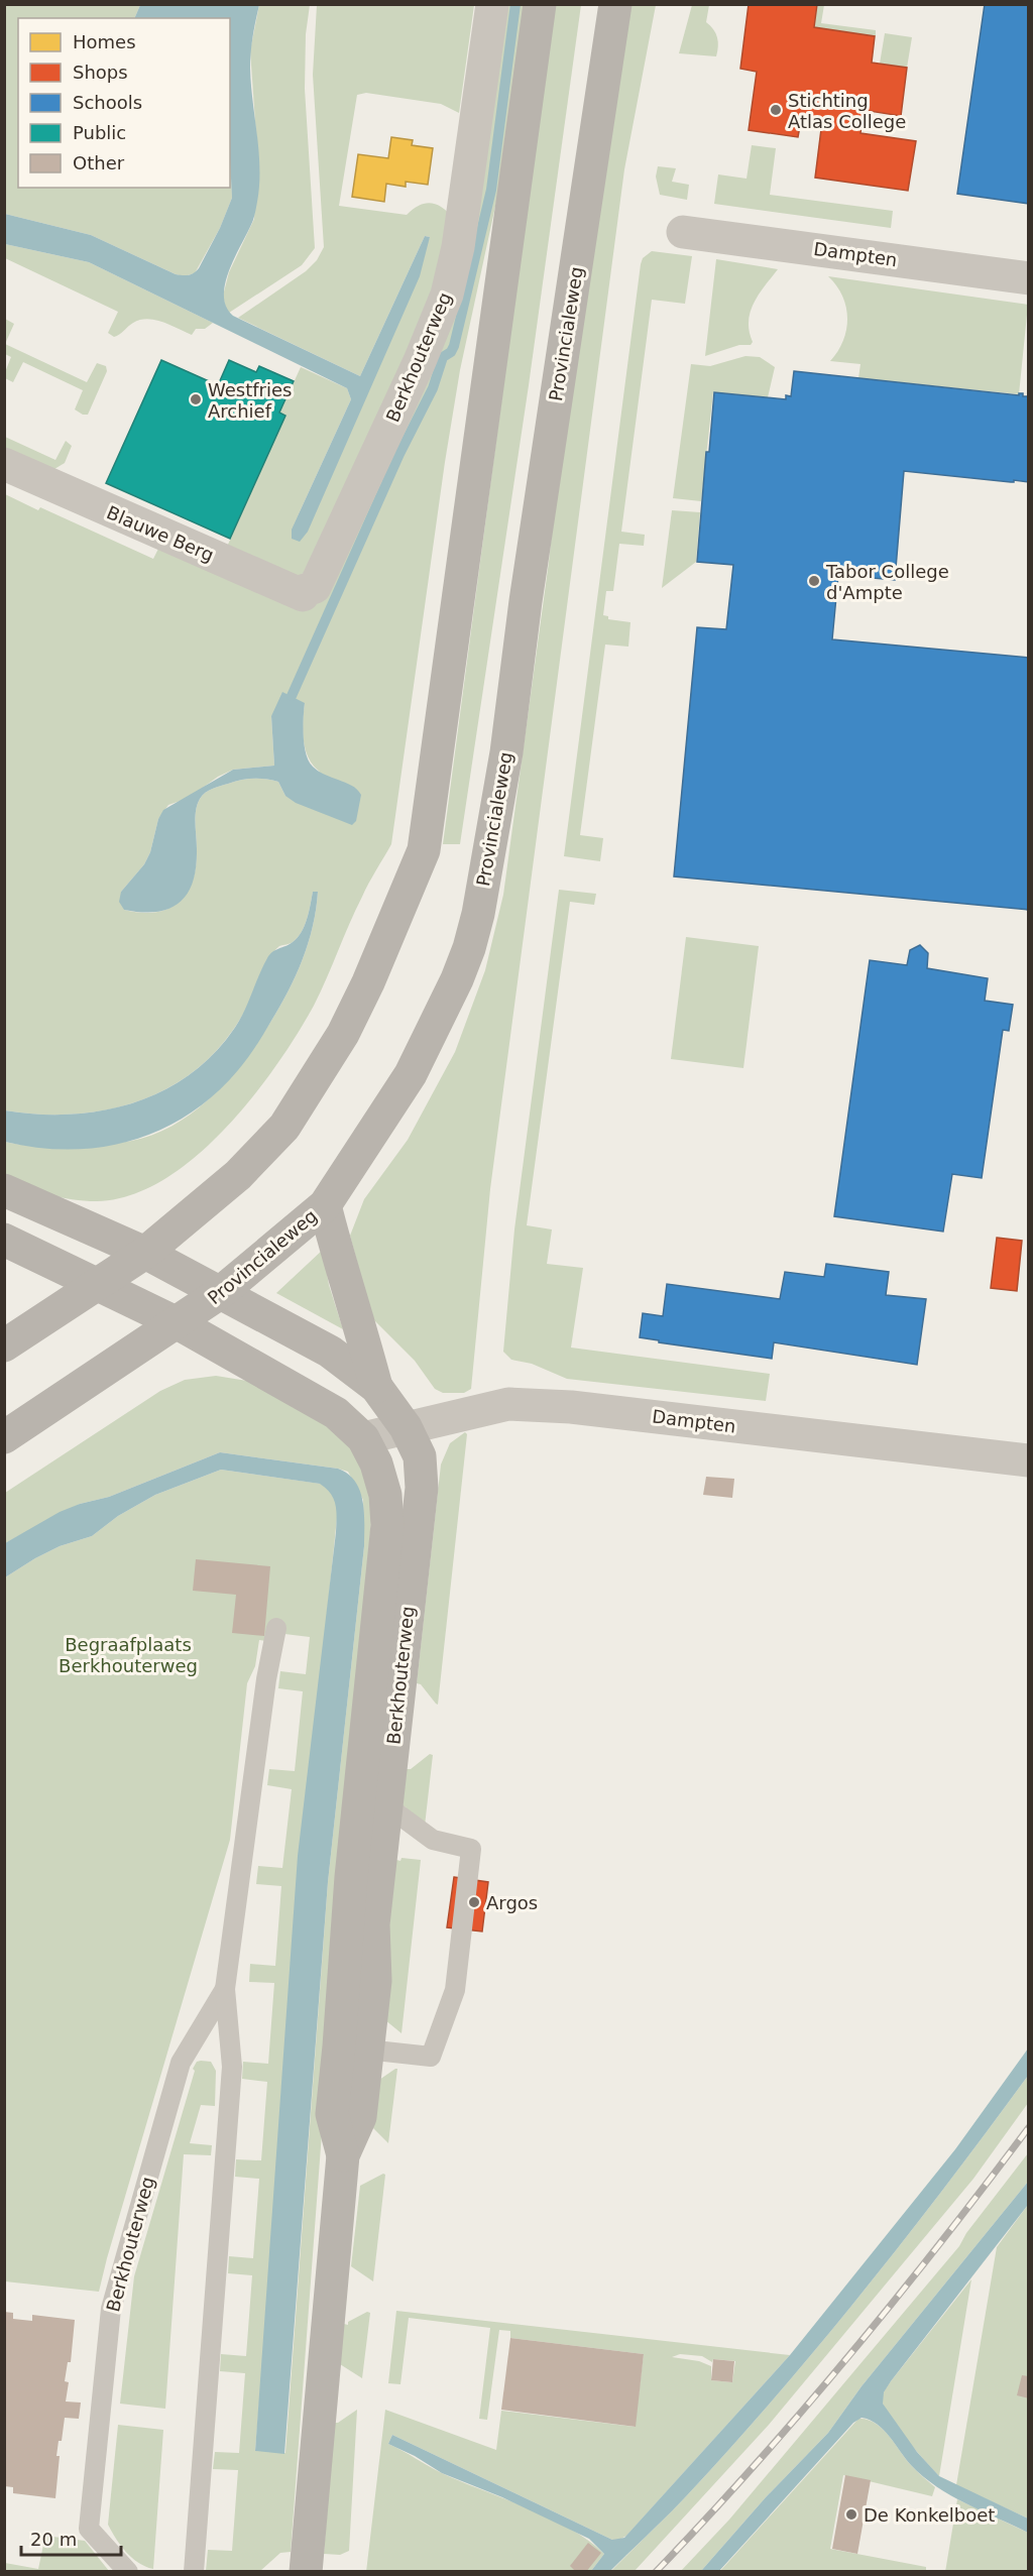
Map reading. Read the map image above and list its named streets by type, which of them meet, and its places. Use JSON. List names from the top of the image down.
{
  "streets": {
    "main road": ["Provincialeweg", "Berkhouterweg"],
    "street": ["Dampten", "Blauwe Berg"]
  },
  "crossings": [
    ["Dampten", "Berkhouterweg"],
    ["Provincialeweg", "Berkhouterweg"],
    ["Berkhouterweg", "Blauwe Berg"]
  ],
  "parks": ["Begraafplaats Berkhouterweg"],
  "places": [
    "Stichting Atlas College",
    "Westfries Archief",
    "Tabor College d'Ampte",
    "Argos",
    "De Konkelboet"
  ],
  "legend": [
    "Homes",
    "Shops",
    "Schools",
    "Public",
    "Other"
  ],
  "scale_bar": "20 m"
}
